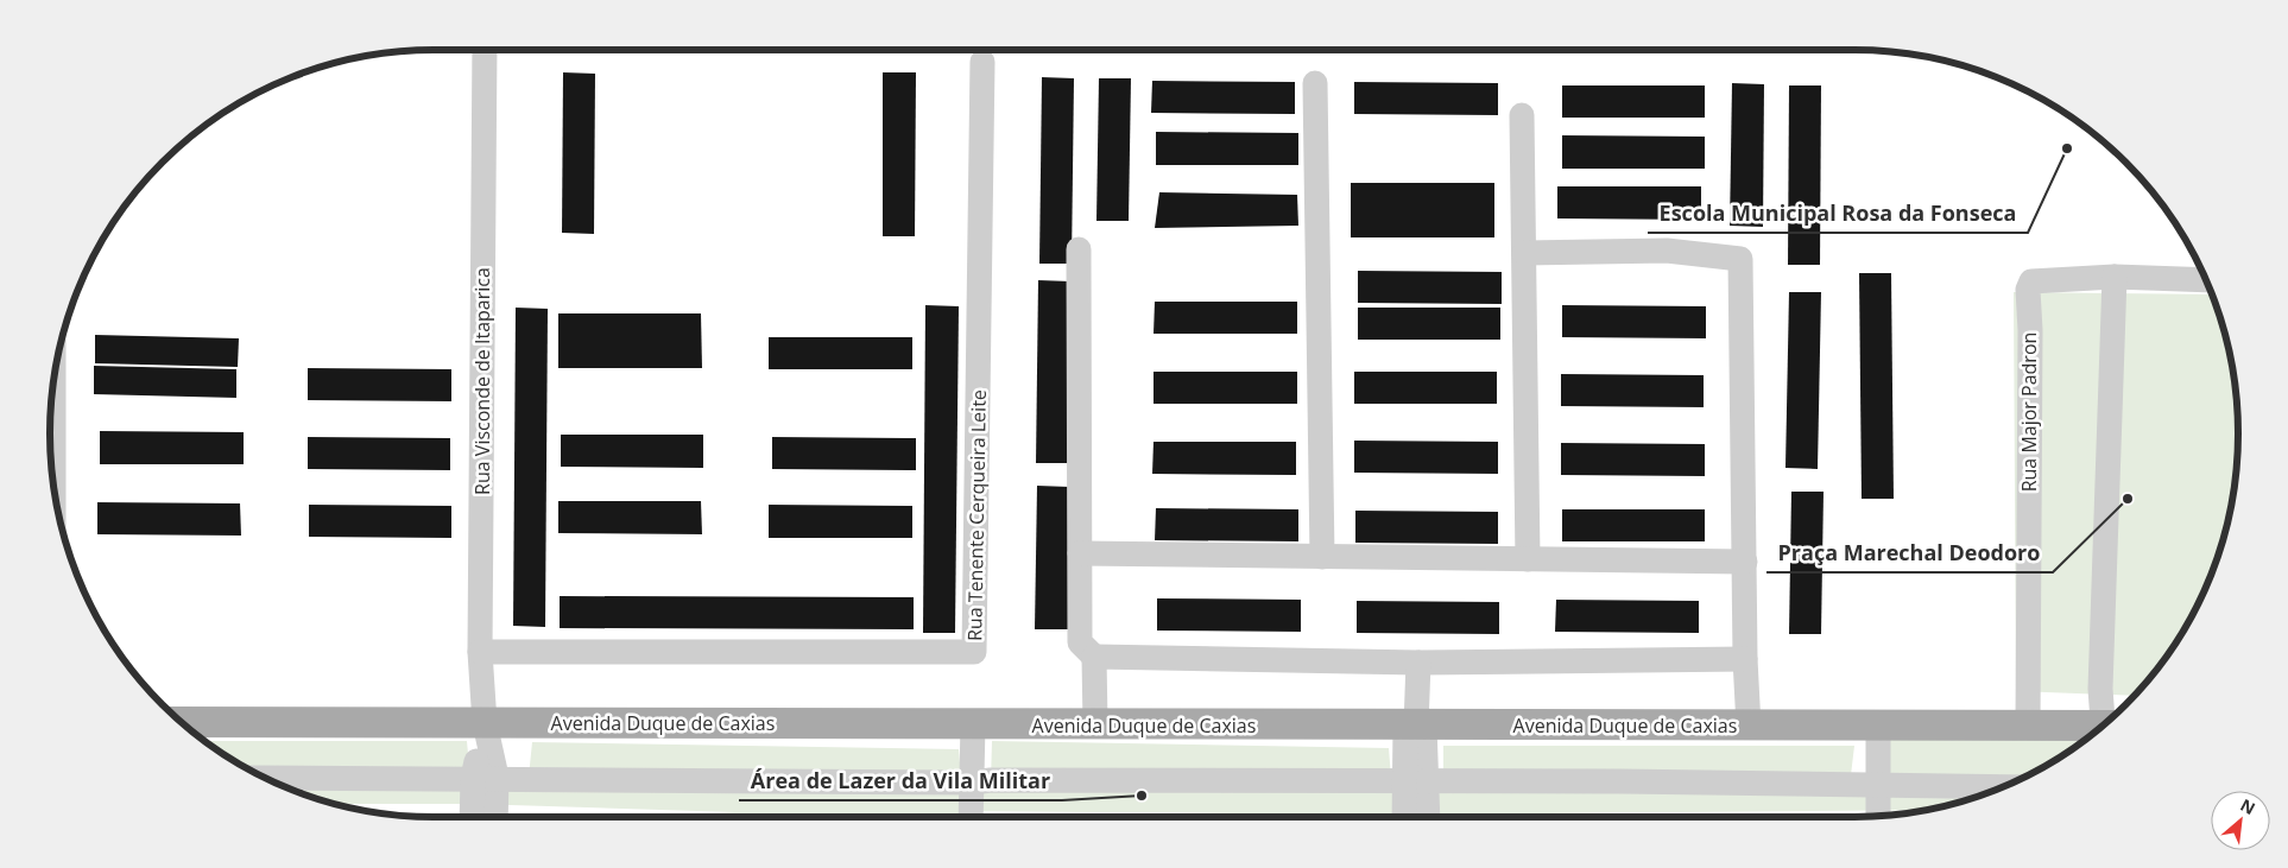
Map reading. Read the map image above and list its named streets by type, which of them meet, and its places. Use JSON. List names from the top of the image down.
{
  "streets": {
    "main road": ["Avenida Duque de Caxias"],
    "street": ["Rua Visconde de Itaparica", "Rua Major Padron", "Rua Tenente Cerqueira Leite"]
  },
  "crossings": [
    ["Rua Visconde de Itaparica", "Rua Tenente Cerqueira Leite"],
    ["Rua Visconde de Itaparica", "Avenida Duque de Caxias"],
    ["Rua Major Padron", "Avenida Duque de Caxias"]
  ],
  "places": ["Escola Municipal Rosa da Fonseca", "Praça Marechal Deodoro", "Área de Lazer da Vila Militar"],
  "north": "top right"
}
